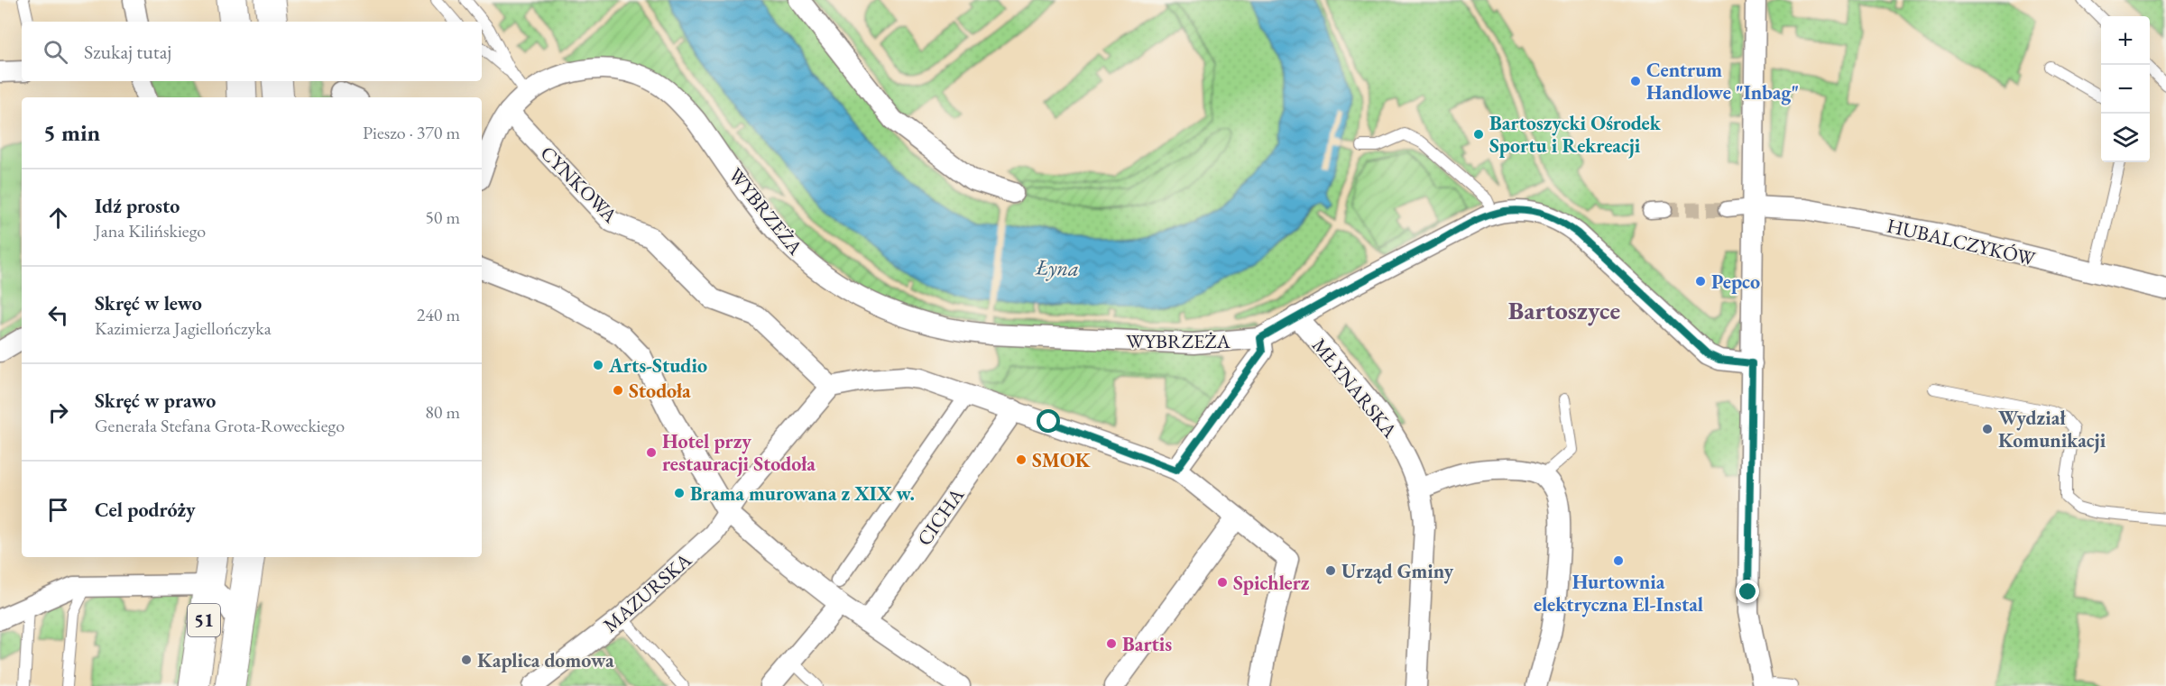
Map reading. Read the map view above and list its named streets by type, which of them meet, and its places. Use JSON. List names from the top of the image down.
{
  "streets": {
    "main road": ["51"],
    "street": [
      "CYNKOWA",
      "WYBRZEŻA",
      "HUBALCZYKÓW",
      "MŁYNARSKA",
      "CICHA",
      "MAZURSKA"
    ]
  },
  "crossings": [
    ["CYNKOWA", "WYBRZEŻA"],
    ["CYNKOWA", "MAZURSKA"]
  ],
  "districts": ["Bartoszyce"],
  "water": ["Łyna"],
  "places": [
    "Centrum Handlowe \"Inbag\"",
    "Bartoszycki Ośrodek Sportu i Rekreacji",
    "Pepco",
    "Arts-Studio",
    "Stodoła",
    "Wydział Komunikacji",
    "Hotel przy restauracji Stodoła",
    "SMOK",
    "Brama murowana z XIX w.",
    "Hurtownia elektryczna El-Instal",
    "Urząd Gminy",
    "Spichlerz",
    "Bartis",
    "Kaplica domowa"
  ],
  "page": {
    "map_buttons": ["+", "−"],
    "search": "Szukaj tutaj",
    "heading": ["5 min", "Pieszo · 370 m"],
    "list": [
      ["Idź prosto", "Jana Kilińskiego", "50 m"],
      ["Skręć w lewo", "Kazimierza Jagiellończyka", "240 m"],
      ["Skręć w prawo", "Generała Stefana Grota-Roweckiego", "80 m"],
      "Cel podróży"
    ]
  }
}
